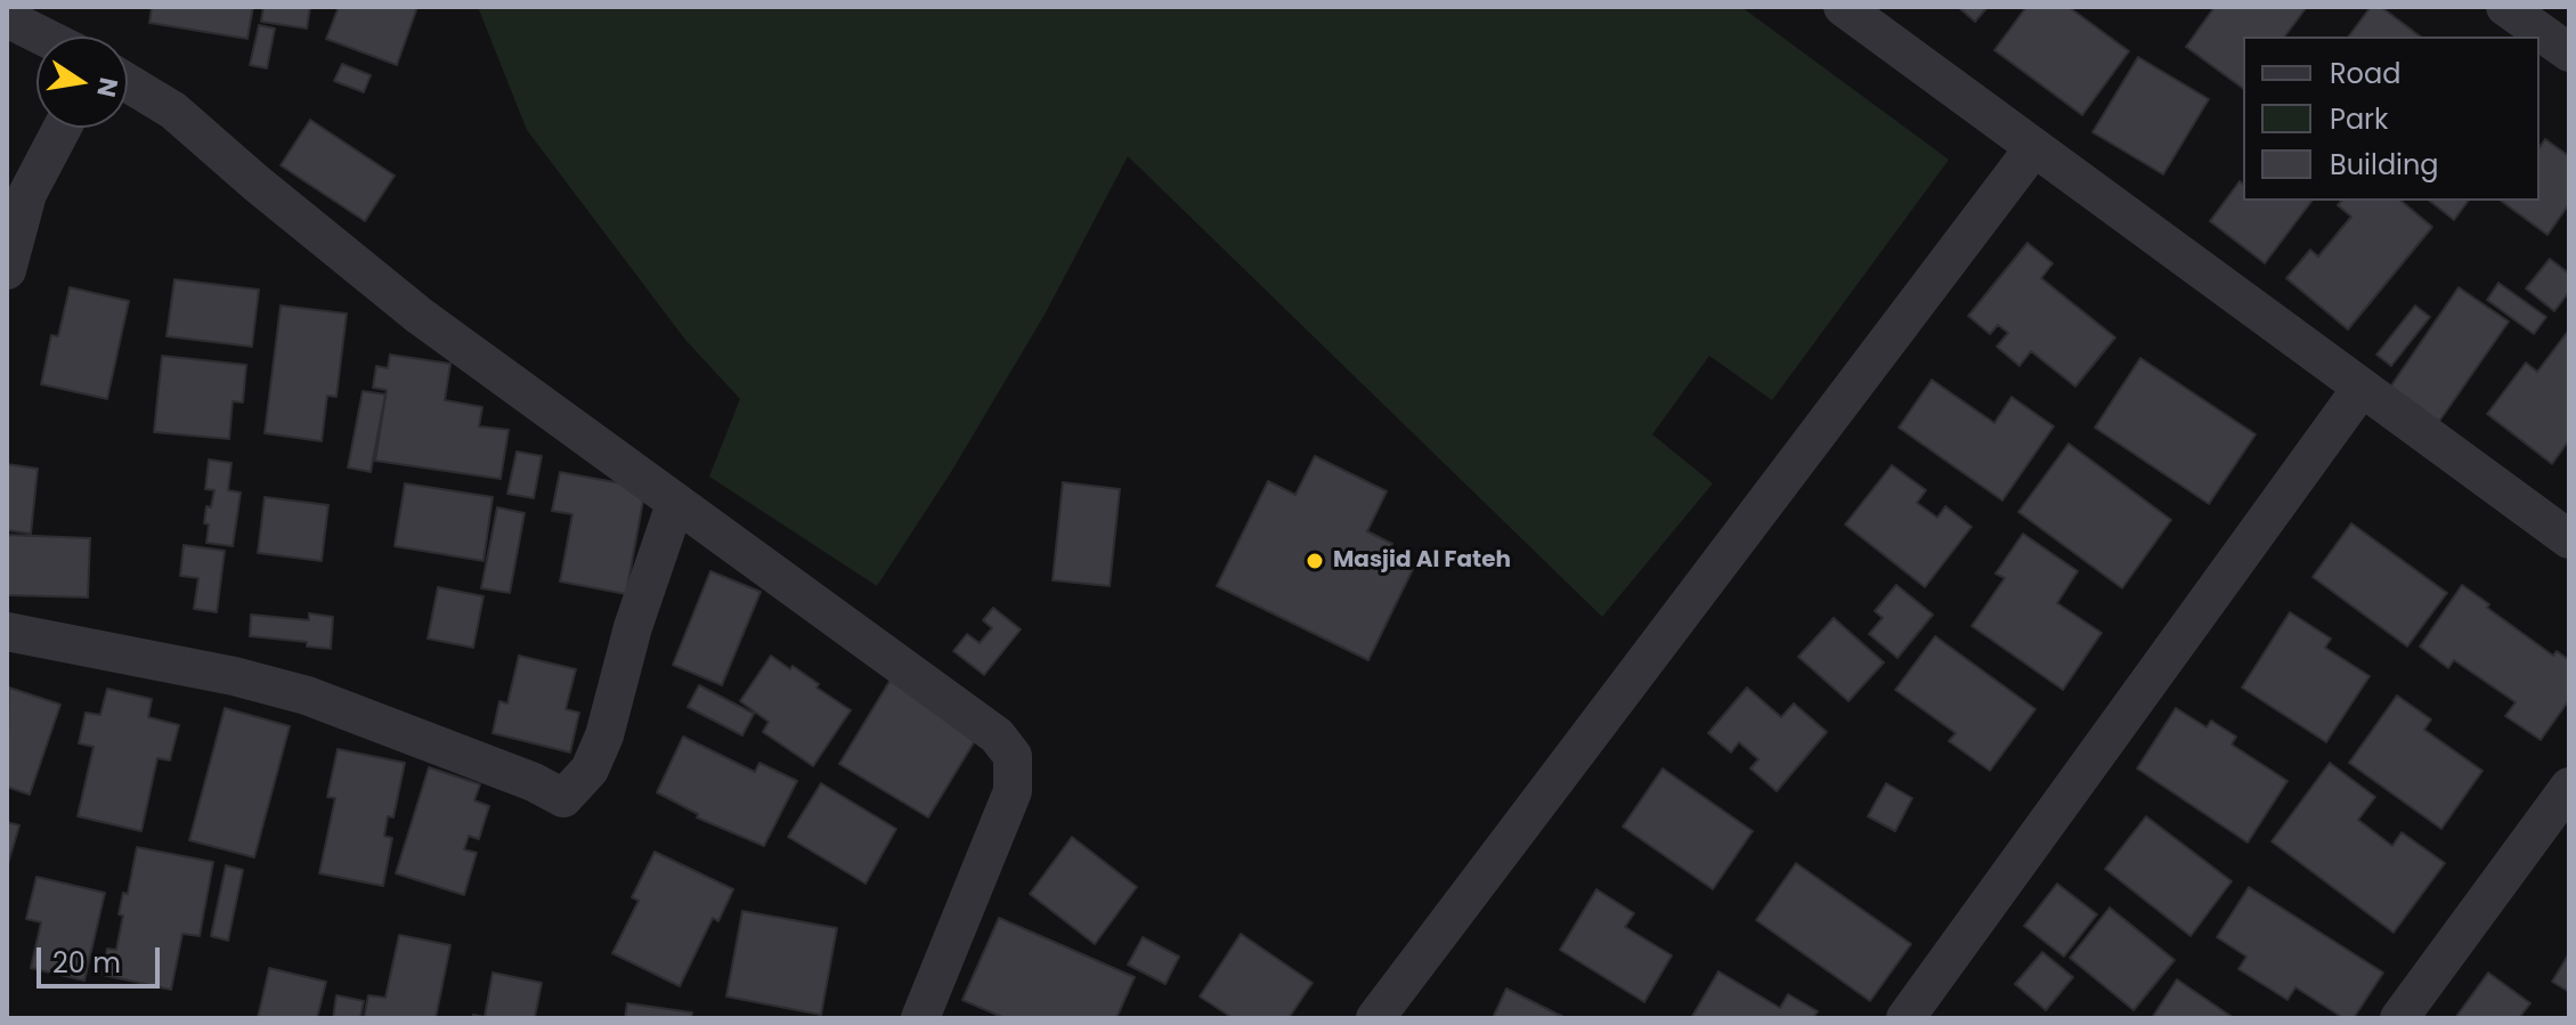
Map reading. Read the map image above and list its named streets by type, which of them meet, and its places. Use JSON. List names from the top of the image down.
{
  "places": ["Masjid Al Fateh"],
  "legend": ["Road", "Park", "Building"],
  "scale_bar": "20 m",
  "north": "right"
}
